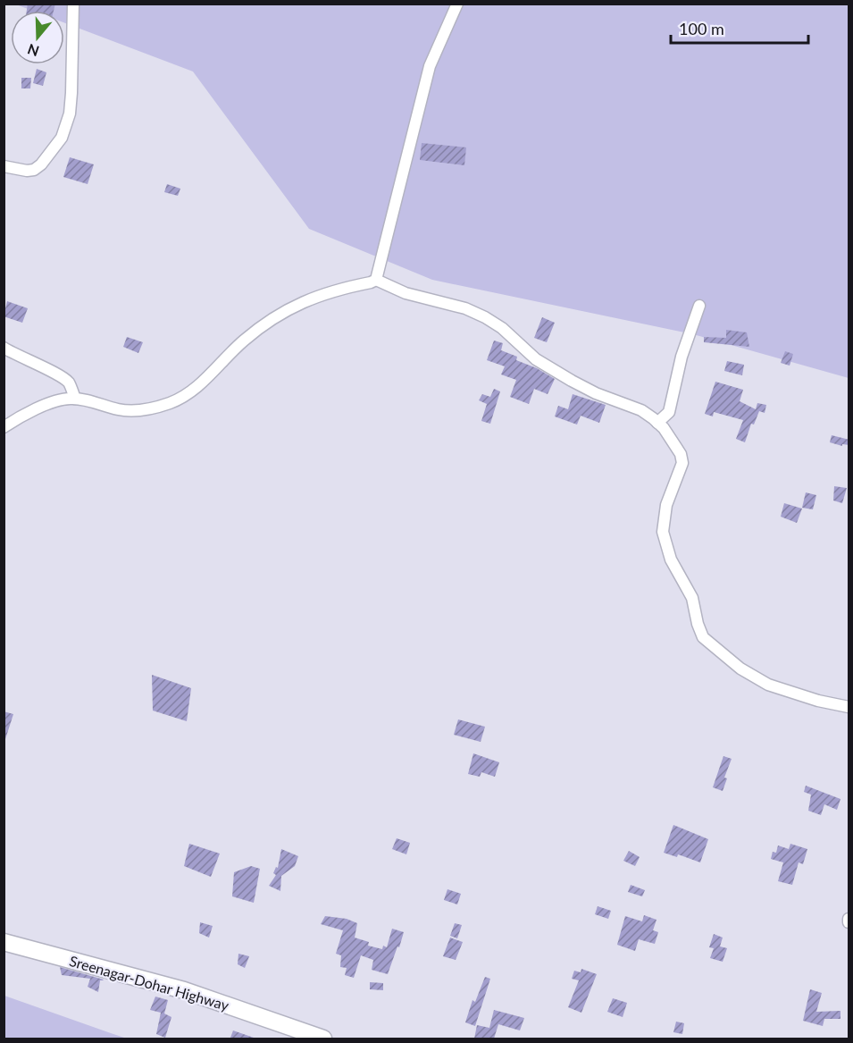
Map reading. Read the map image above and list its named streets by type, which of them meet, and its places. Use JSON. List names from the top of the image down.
{
  "streets": {
    "main road": ["Sreenagar-Dohar Highway"]
  },
  "scale_bar": "100 m",
  "north": "bottom"
}
